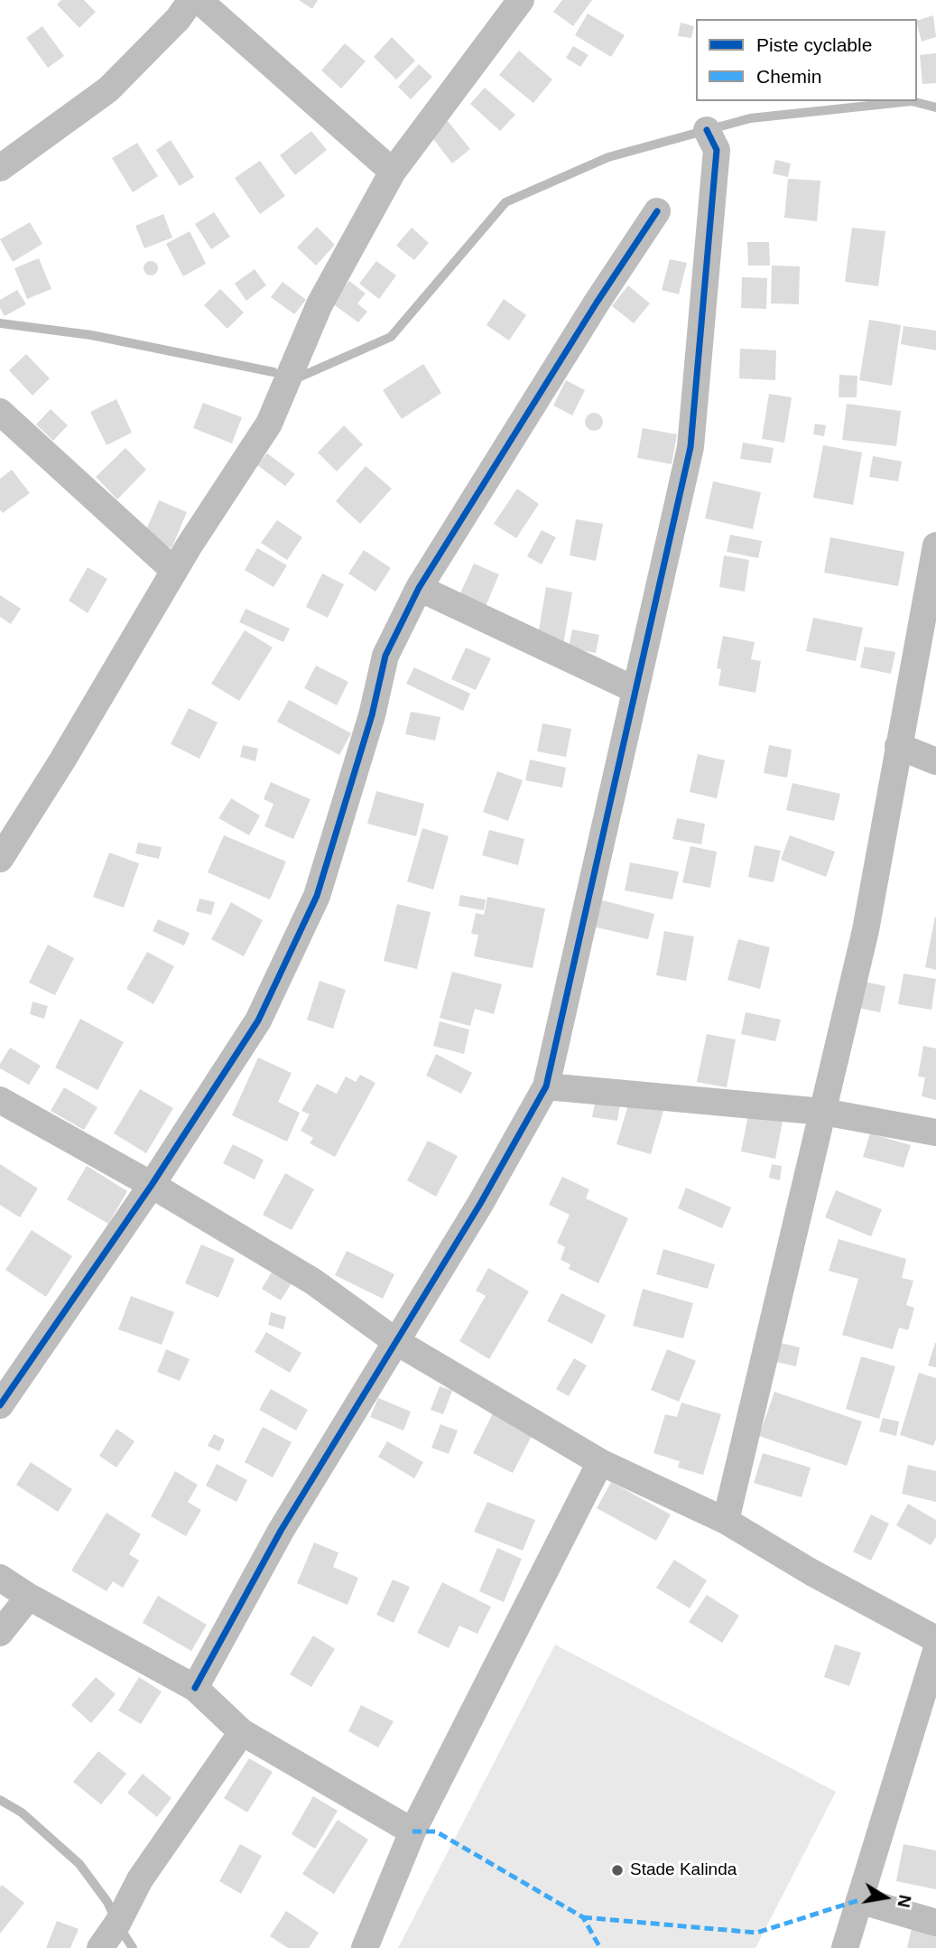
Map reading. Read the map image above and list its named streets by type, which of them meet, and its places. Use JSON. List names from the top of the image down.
{
  "places": ["Stade Kalinda"],
  "legend": ["Piste cyclable", "Chemin"],
  "north": "right"
}
